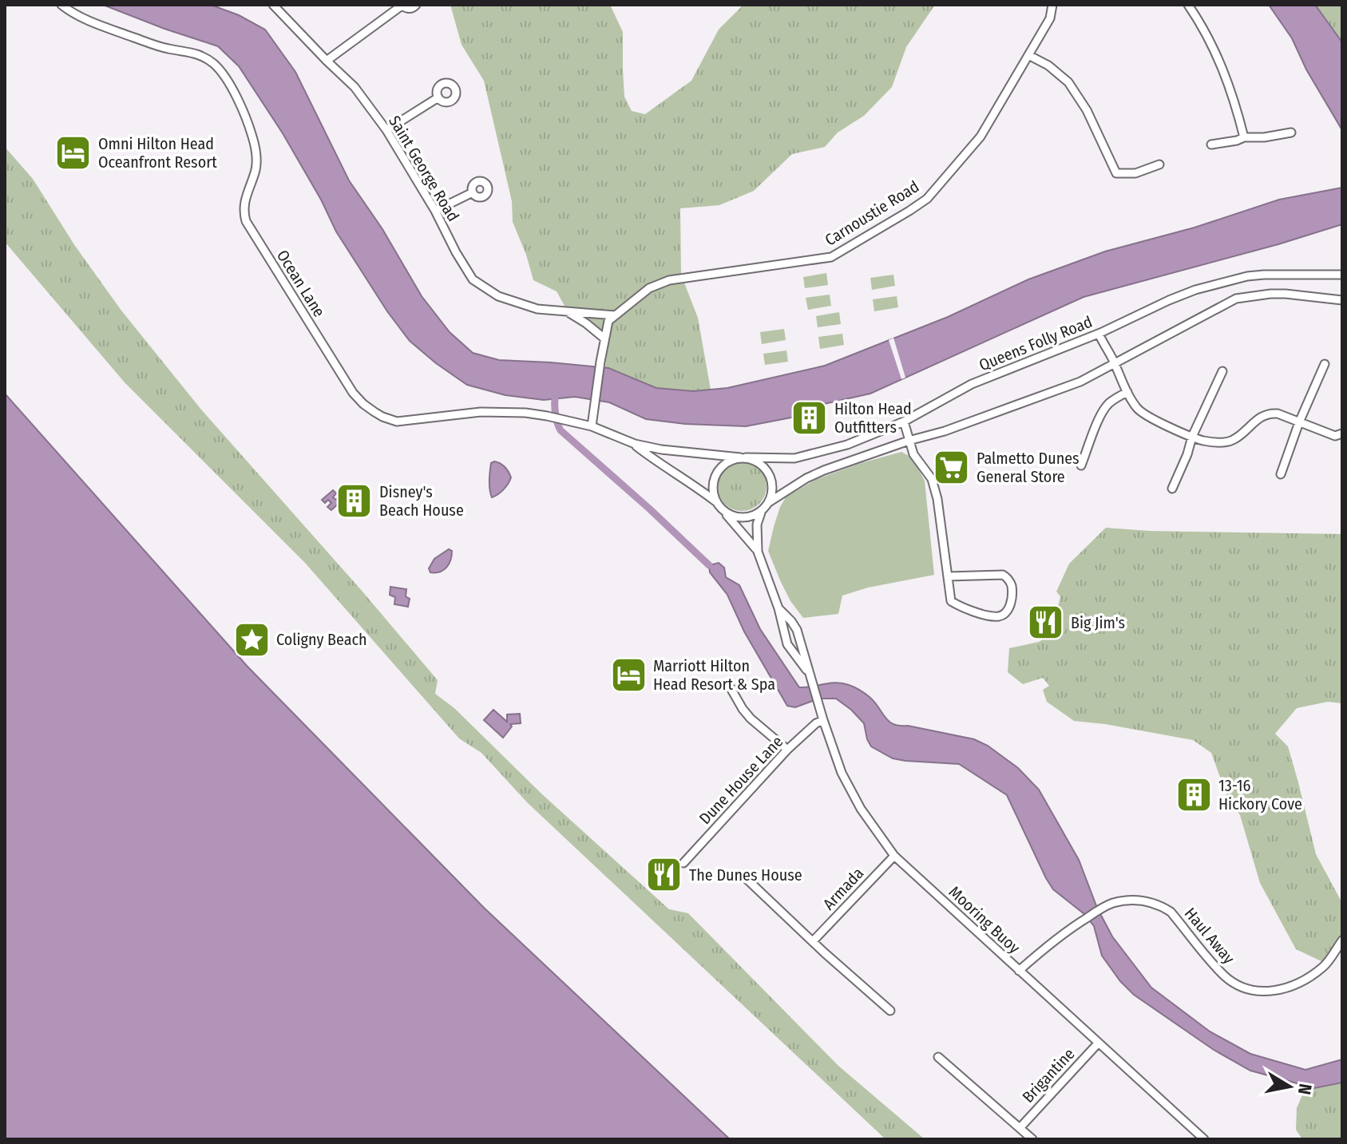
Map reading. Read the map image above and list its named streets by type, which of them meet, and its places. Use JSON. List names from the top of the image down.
{
  "streets": {
    "street": [
      "Saint George Road",
      "Carnoustie Road",
      "Ocean Lane",
      "Queens Folly Road",
      "Dune House Lane",
      "Armada",
      "Mooring Buoy",
      "Haul Away",
      "Brigantine"
    ]
  },
  "crossings": [
    ["Saint George Road", "Carnoustie Road"],
    ["Carnoustie Road", "Ocean Lane"],
    ["Ocean Lane", "Queens Folly Road"],
    ["Ocean Lane", "Mooring Buoy"],
    ["Queens Folly Road", "Mooring Buoy"],
    ["Dune House Lane", "Mooring Buoy"],
    ["Armada", "Mooring Buoy"],
    ["Mooring Buoy", "Haul Away"],
    ["Mooring Buoy", "Brigantine"]
  ],
  "places": {
    "hotel": ["Omni Hilton Head Oceanfront Resort", "Marriott Hilton Head Resort & Spa"],
    "building": ["Hilton Head Outfitters", "Disney's Beach House", "13-16 Hickory Cove"],
    "supermarket": ["Palmetto Dunes General Store"],
    "restaurant": ["Big Jim's", "The Dunes House"],
    "place": ["Coligny Beach"]
  },
  "north": "right"
}
